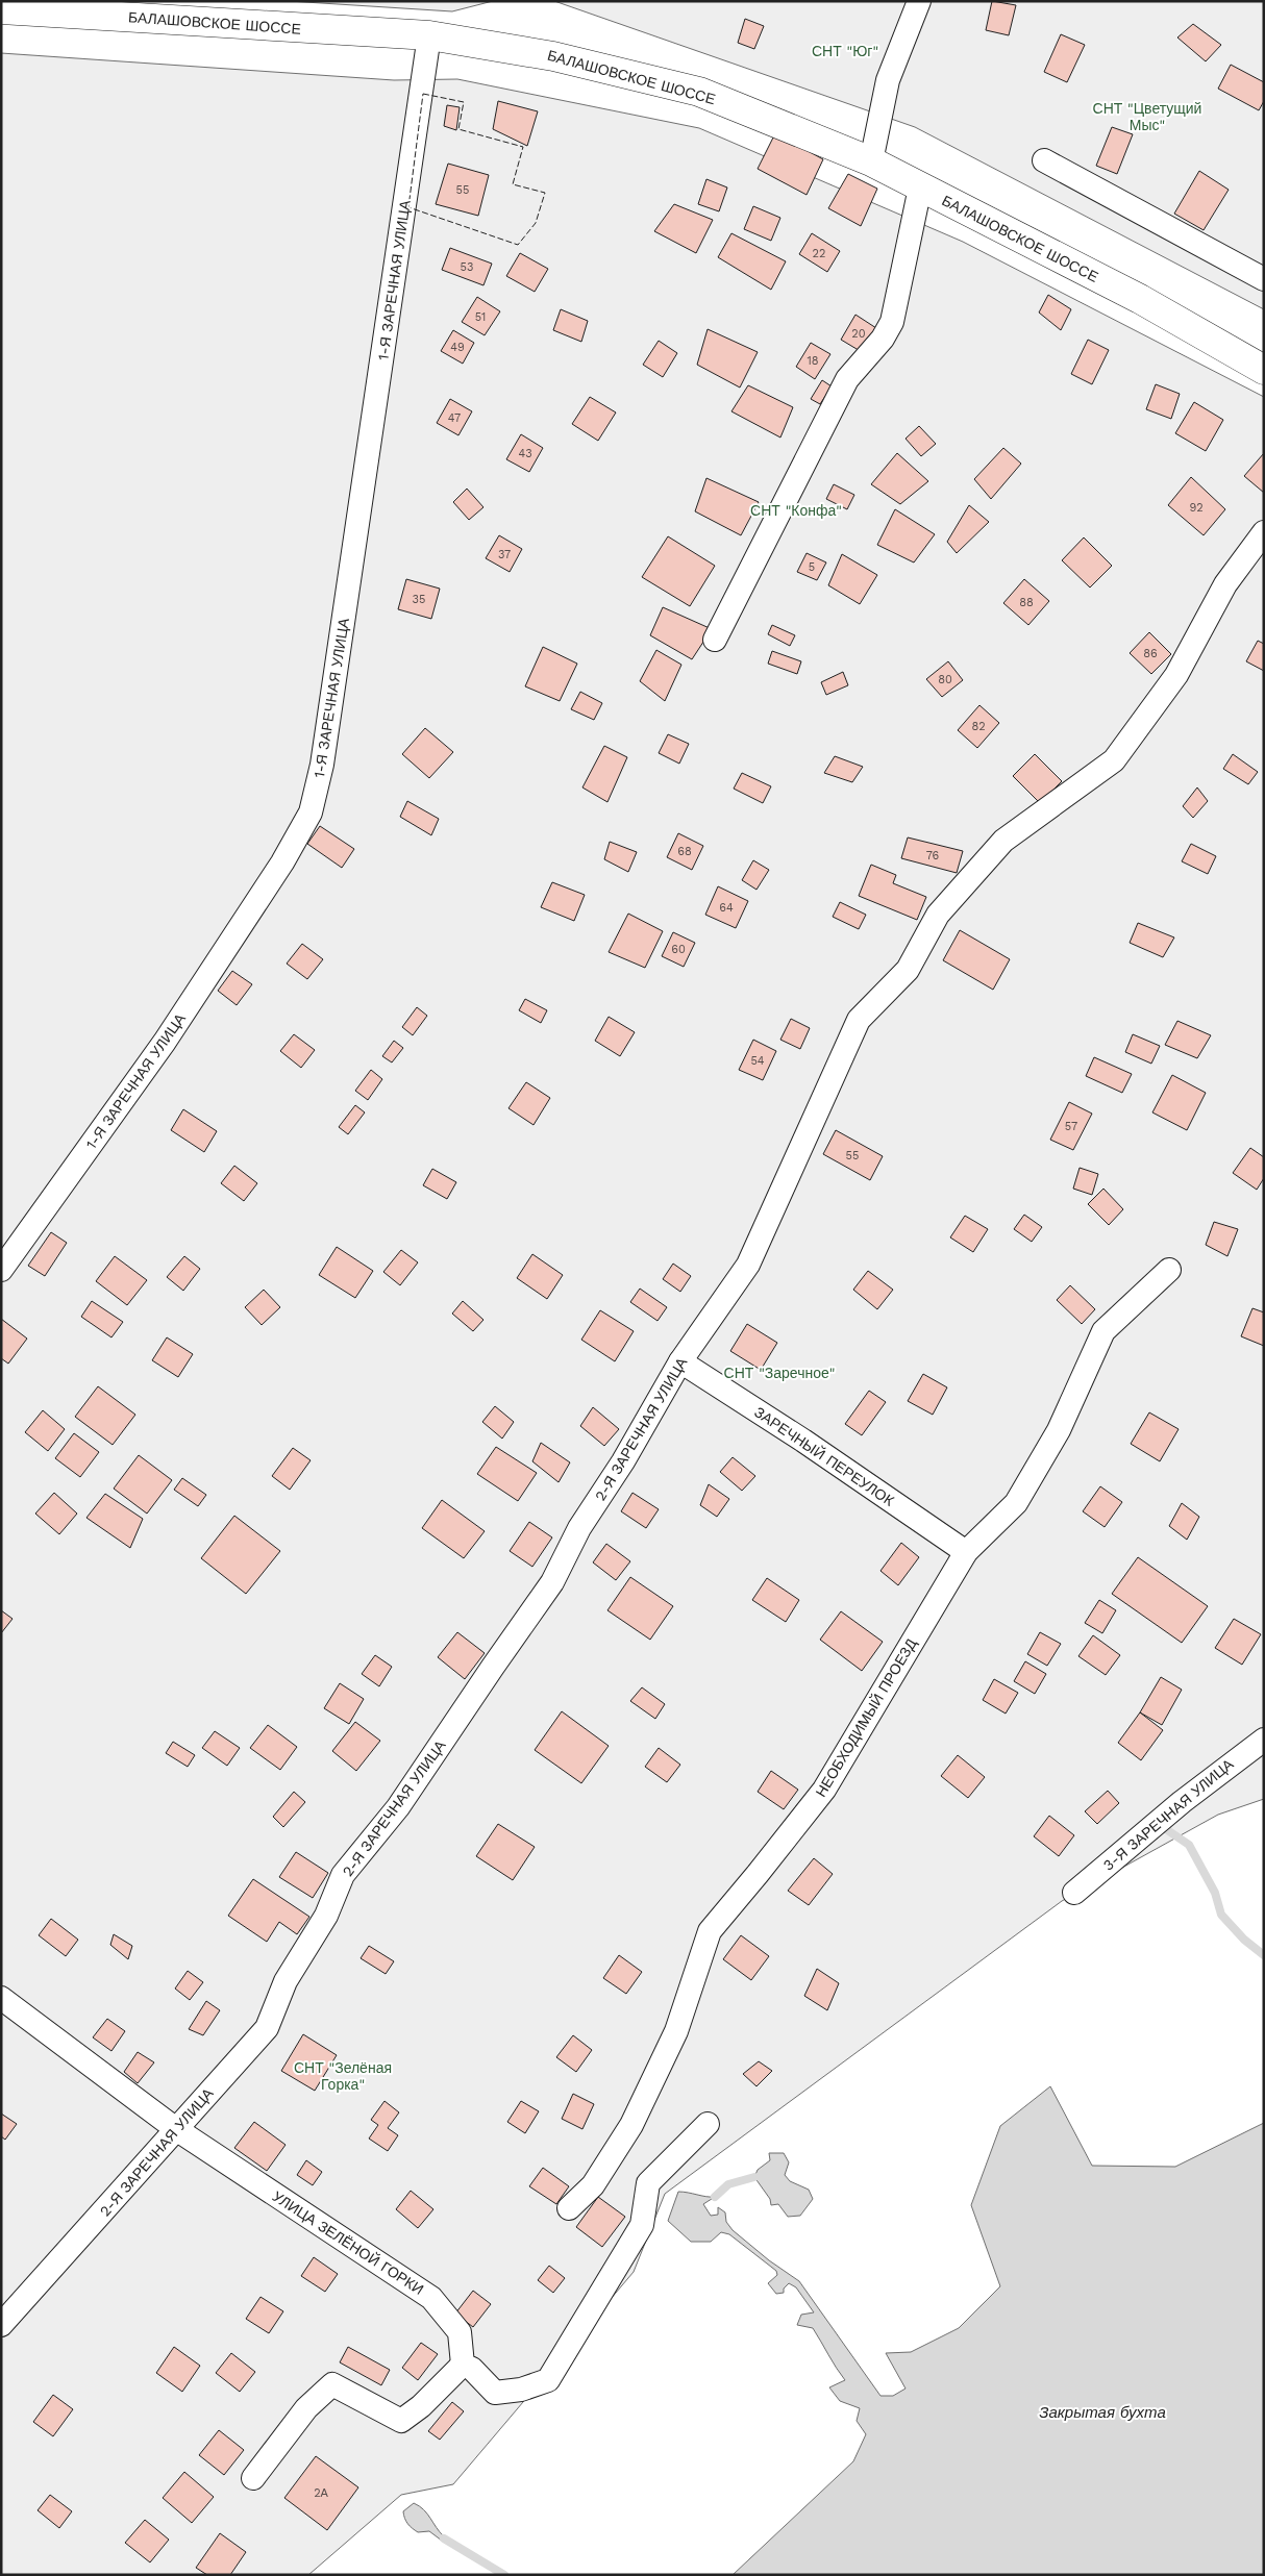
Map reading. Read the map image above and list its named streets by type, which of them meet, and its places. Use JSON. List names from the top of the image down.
{
  "streets": {
    "main road": ["БАЛАШОВСКОЕ ШОССЕ"],
    "street": [
      "1-Я ЗАРЕЧНАЯ УЛИЦА",
      "2-Я ЗАРЕЧНАЯ УЛИЦА",
      "ЗАРЕЧНЫЙ ПЕРЕУЛОК",
      "НЕОБХОДИМЫЙ ПРОЕЗД",
      "3-Я ЗАРЕЧНАЯ УЛИЦА",
      "УЛИЦА ЗЕЛЁНОЙ ГОРКИ"
    ]
  },
  "crossings": [
    ["БАЛАШОВСКОЕ ШОССЕ", "1-Я ЗАРЕЧНАЯ УЛИЦА"],
    ["2-Я ЗАРЕЧНАЯ УЛИЦА", "ЗАРЕЧНЫЙ ПЕРЕУЛОК"],
    ["2-Я ЗАРЕЧНАЯ УЛИЦА", "УЛИЦА ЗЕЛЁНОЙ ГОРКИ"],
    ["ЗАРЕЧНЫЙ ПЕРЕУЛОК", "НЕОБХОДИМЫЙ ПРОЕЗД"]
  ],
  "water": ["Закрытая бухта"],
  "parks": [
    "СНТ \"Юг\"",
    "СНТ \"Цветущий Мыс\"",
    "СНТ \"Конфа\"",
    "СНТ \"Заречное\"",
    "СНТ \"Зелёная Горка\""
  ],
  "house_numbers": [
    "55",
    "22",
    "53",
    "51",
    "20",
    "49",
    "18",
    "47",
    "43",
    "92",
    "37",
    "5",
    "35",
    "88",
    "86",
    "80",
    "82",
    "68",
    "76",
    "64",
    "60",
    "54",
    "57",
    "55",
    "2А"
  ]
}
